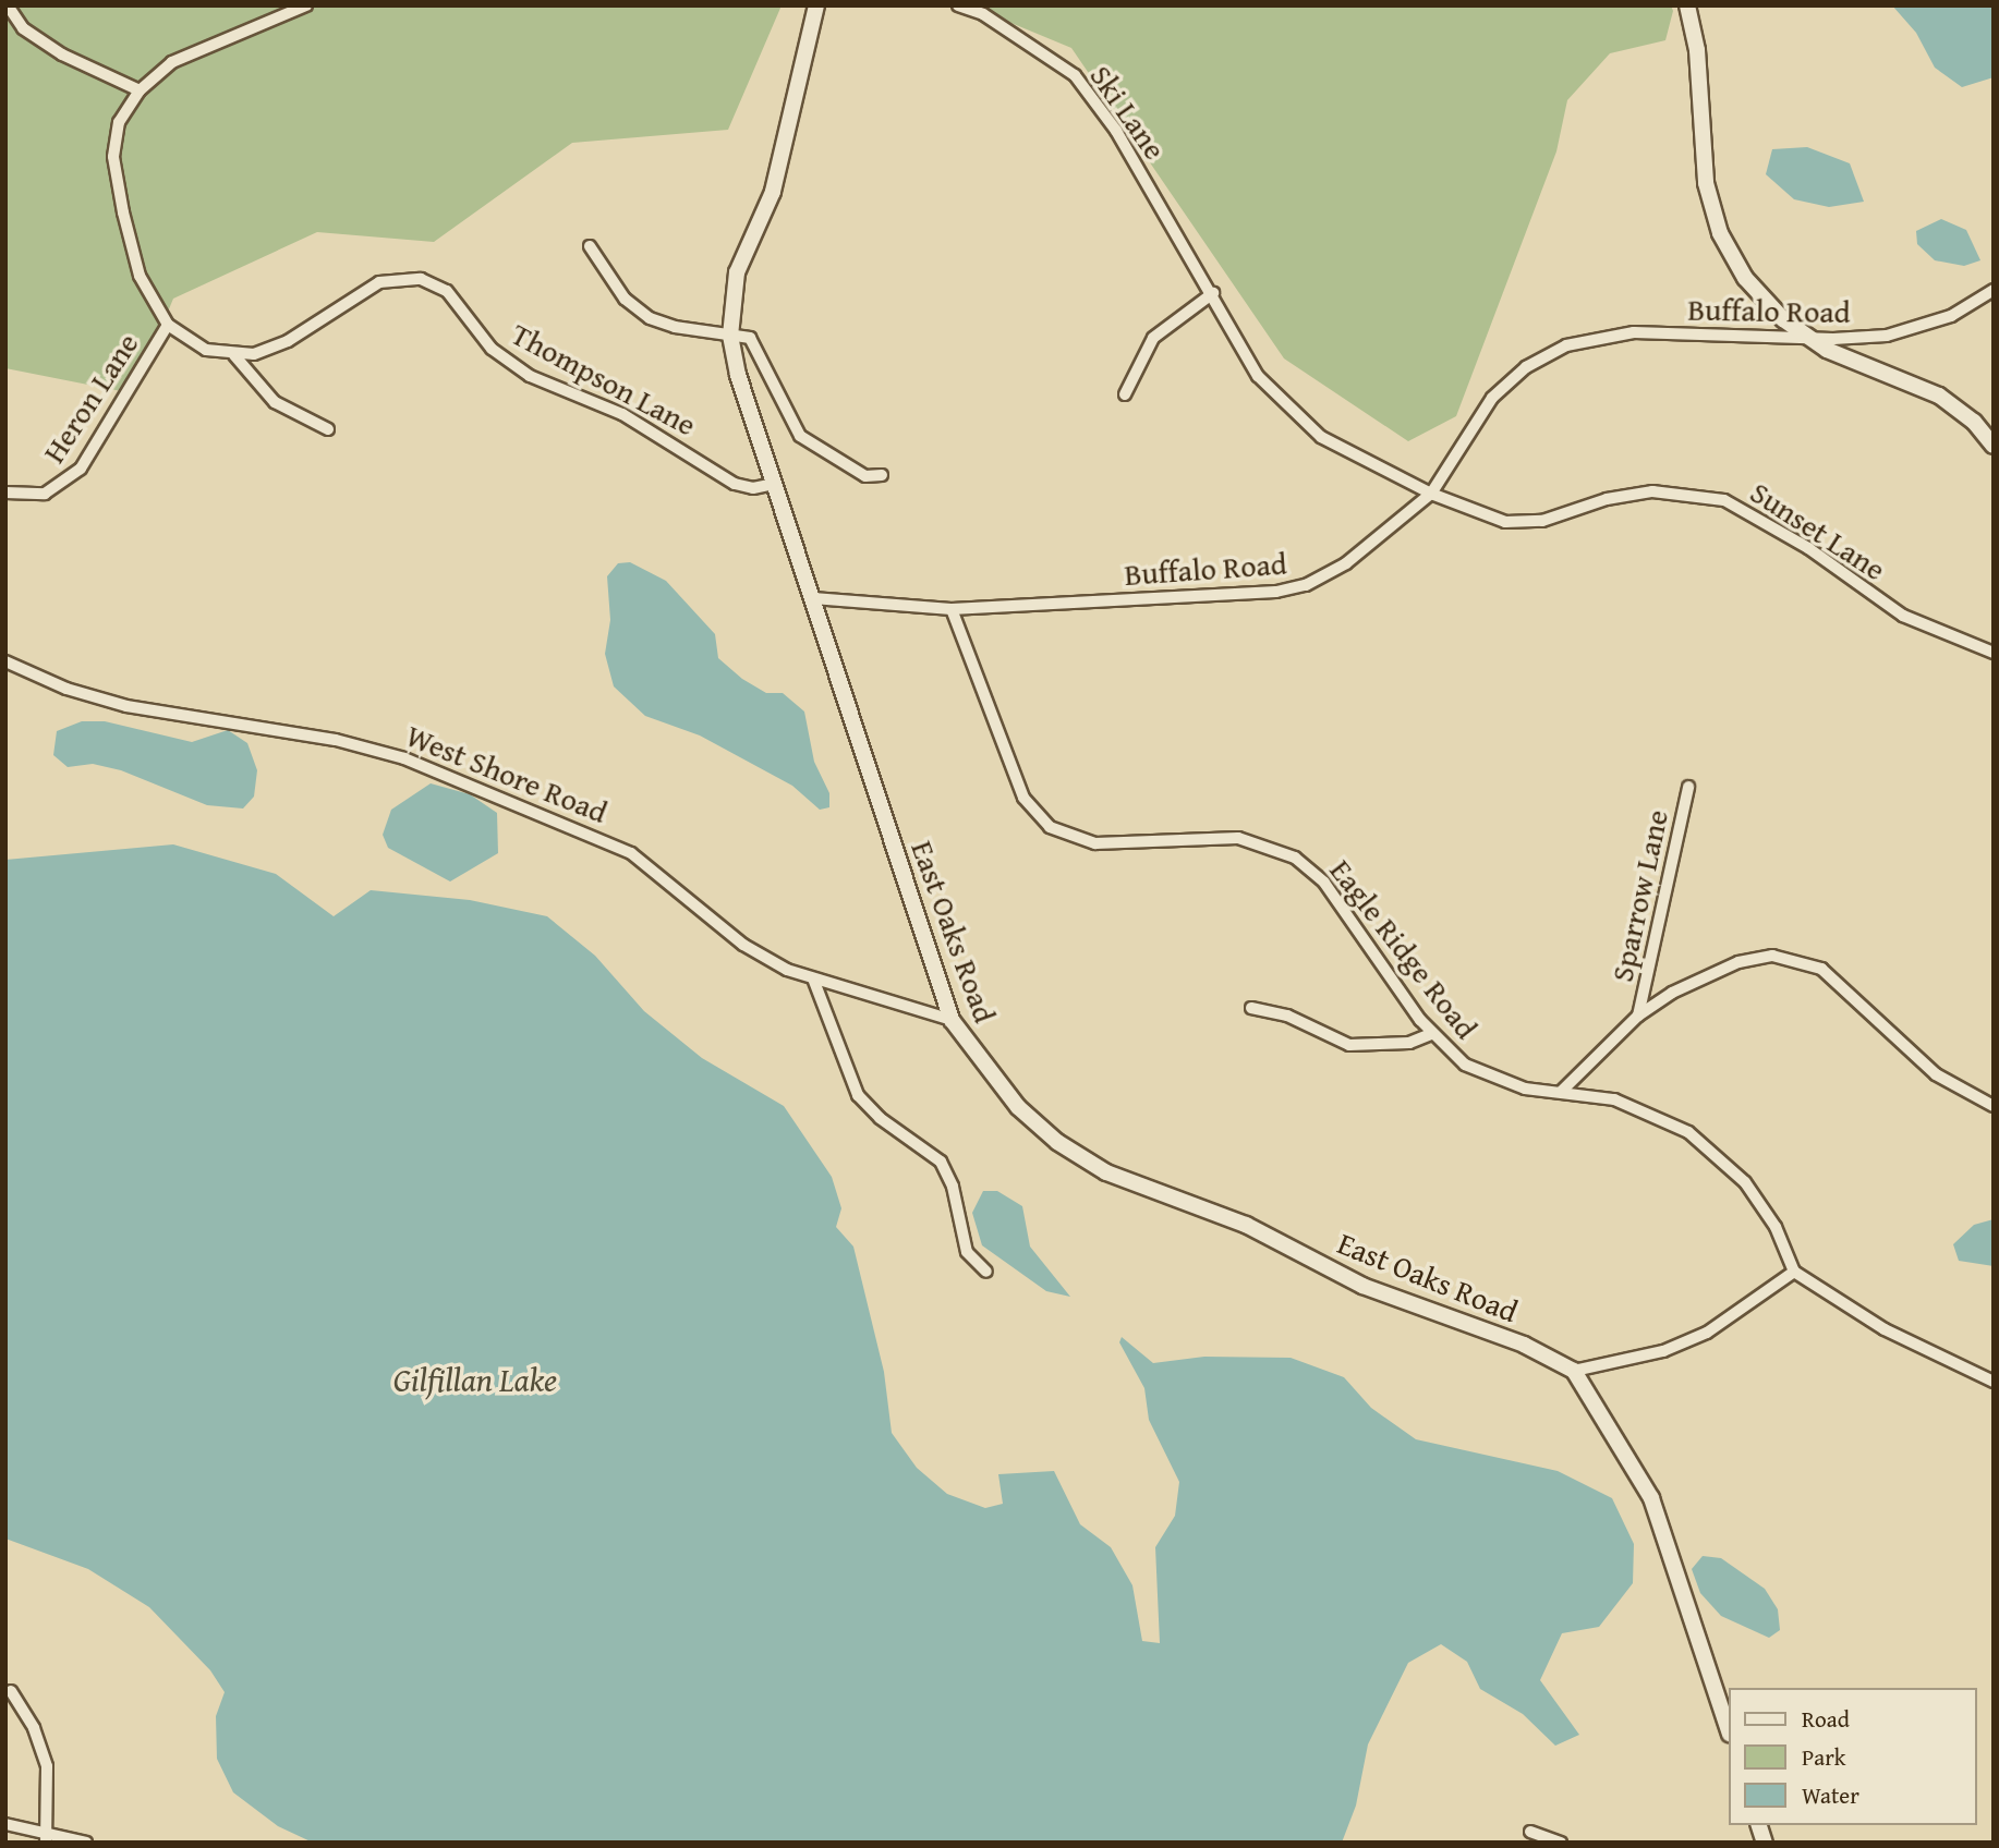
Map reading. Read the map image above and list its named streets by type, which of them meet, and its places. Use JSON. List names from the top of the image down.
{
  "streets": {
    "street": [
      "Ski Lane",
      "Buffalo Road",
      "Thompson Lane",
      "Heron Lane",
      "Sunset Lane",
      "West Shore Road",
      "Sparrow Lane",
      "East Oaks Road",
      "Eagle Ridge Road"
    ]
  },
  "crossings": [
    ["Ski Lane", "Buffalo Road"],
    ["Ski Lane", "Sunset Lane"],
    ["Buffalo Road", "Sunset Lane"],
    ["Buffalo Road", "East Oaks Road"],
    ["Buffalo Road", "Eagle Ridge Road"],
    ["Thompson Lane", "East Oaks Road"],
    ["West Shore Road", "East Oaks Road"]
  ],
  "water": ["Gilfillan Lake"],
  "legend": ["Road", "Park", "Water"]
}
